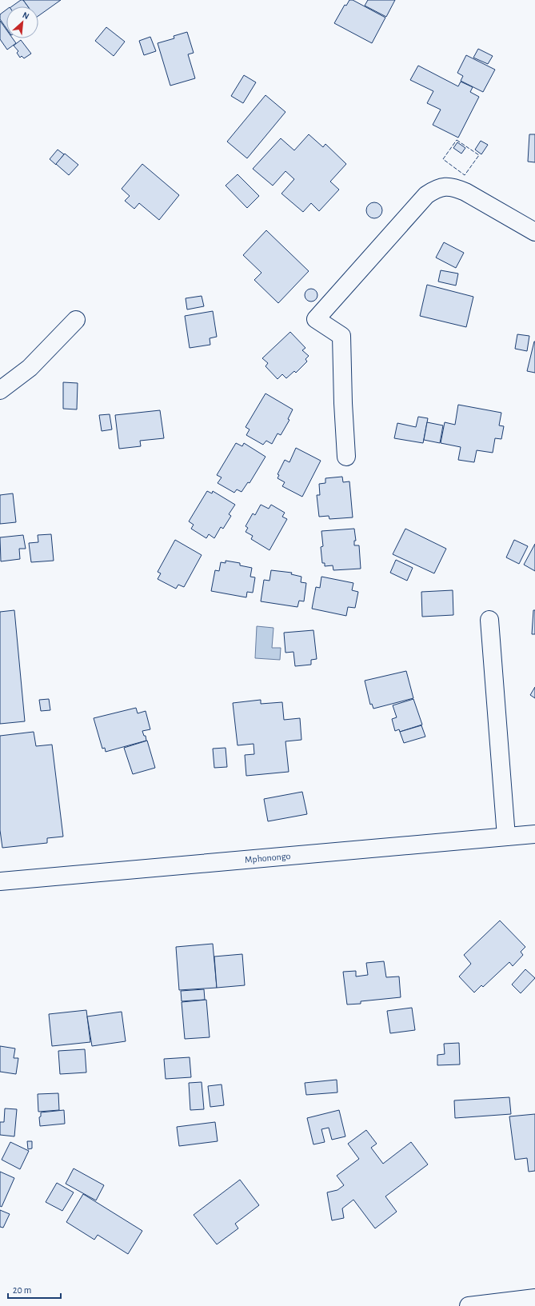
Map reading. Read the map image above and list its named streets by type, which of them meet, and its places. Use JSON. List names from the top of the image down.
{
  "streets": {
    "street": ["Mphonongo"]
  },
  "scale_bar": "20 m",
  "north": "top right"
}
